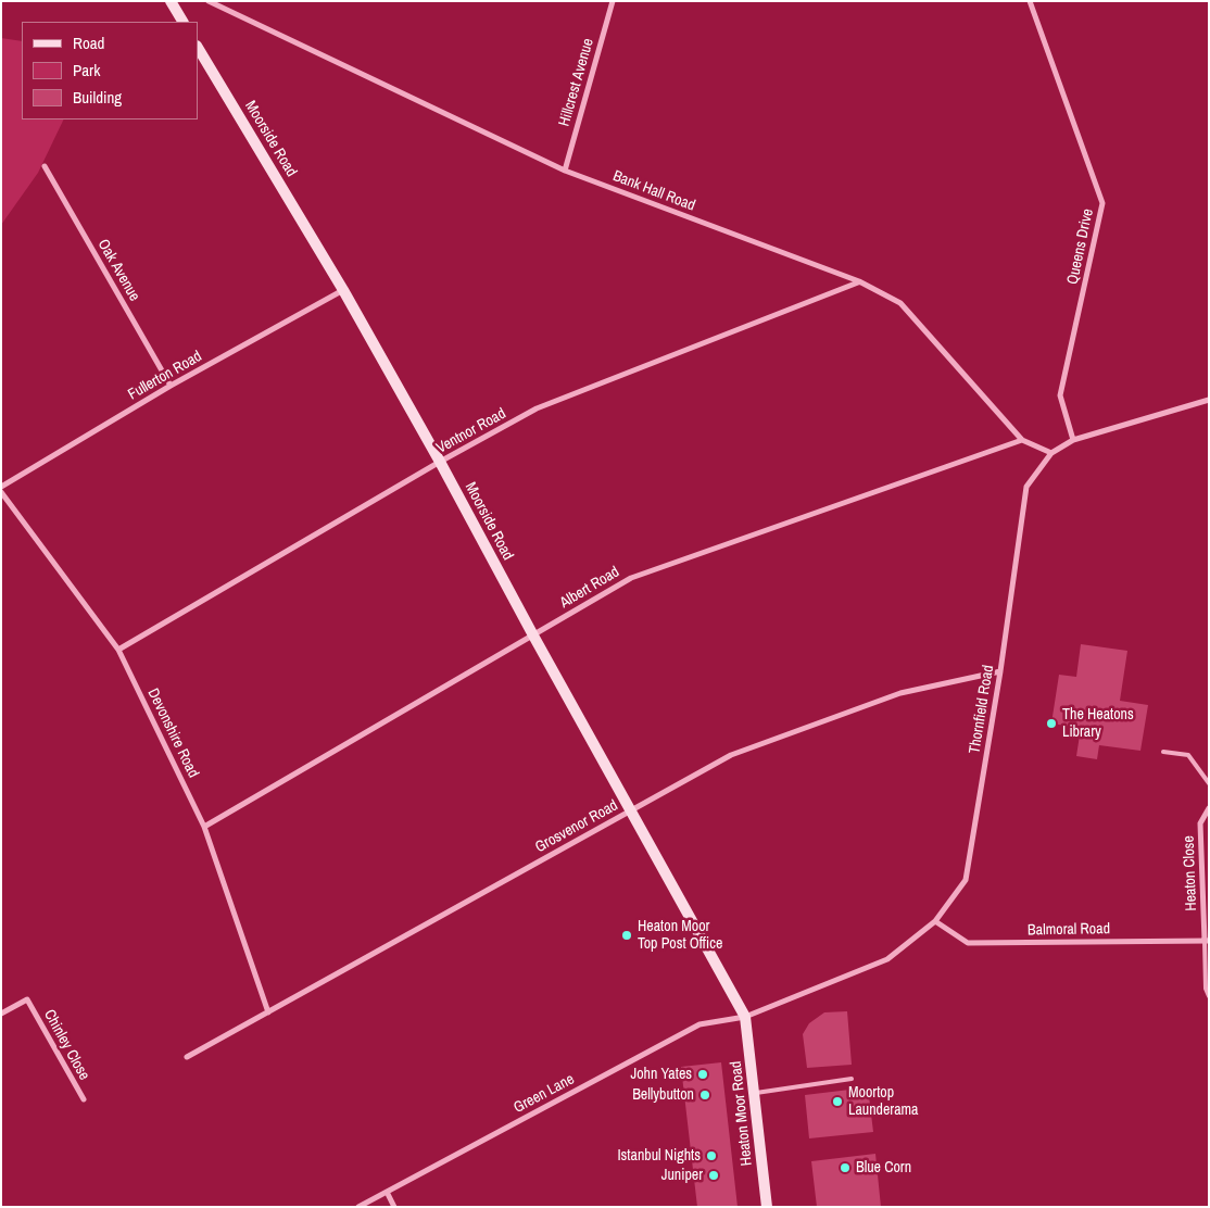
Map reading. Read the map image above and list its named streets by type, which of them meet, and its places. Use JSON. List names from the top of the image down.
{
  "streets": {
    "main road": ["Moorside Road", "Heaton Moor Road"],
    "street": [
      "Hillcrest Avenue",
      "Bank Hall Road",
      "Queens Drive",
      "Oak Avenue",
      "Fullerton Road",
      "Ventnor Road",
      "Albert Road",
      "Thornfield Road",
      "Devonshire Road",
      "Grosvenor Road",
      "Heaton Close",
      "Balmoral Road",
      "Chinley Close",
      "Green Lane"
    ]
  },
  "crossings": [
    ["Hillcrest Avenue", "Bank Hall Road"],
    ["Moorside Road", "Fullerton Road"],
    ["Moorside Road", "Ventnor Road"],
    ["Moorside Road", "Albert Road"],
    ["Moorside Road", "Thornfield Road"],
    ["Moorside Road", "Grosvenor Road"],
    ["Moorside Road", "Green Lane"],
    ["Moorside Road", "Heaton Moor Road"],
    ["Bank Hall Road", "Ventnor Road"],
    ["Bank Hall Road", "Albert Road"],
    ["Bank Hall Road", "Thornfield Road"],
    ["Queens Drive", "Thornfield Road"],
    ["Oak Avenue", "Fullerton Road"],
    ["Ventnor Road", "Devonshire Road"],
    ["Albert Road", "Devonshire Road"],
    ["Thornfield Road", "Grosvenor Road"],
    ["Thornfield Road", "Balmoral Road"],
    ["Thornfield Road", "Green Lane"],
    ["Thornfield Road", "Heaton Moor Road"],
    ["Devonshire Road", "Grosvenor Road"],
    ["Heaton Close", "Balmoral Road"],
    ["Green Lane", "Heaton Moor Road"]
  ],
  "places": [
    "The Heatons Library",
    "Heaton Moor Top Post Office",
    "John Yates",
    "Bellybutton",
    "Moortop Launderama",
    "Istanbul Nights",
    "Blue Corn",
    "Juniper"
  ],
  "legend": ["Road", "Park", "Building"]
}
